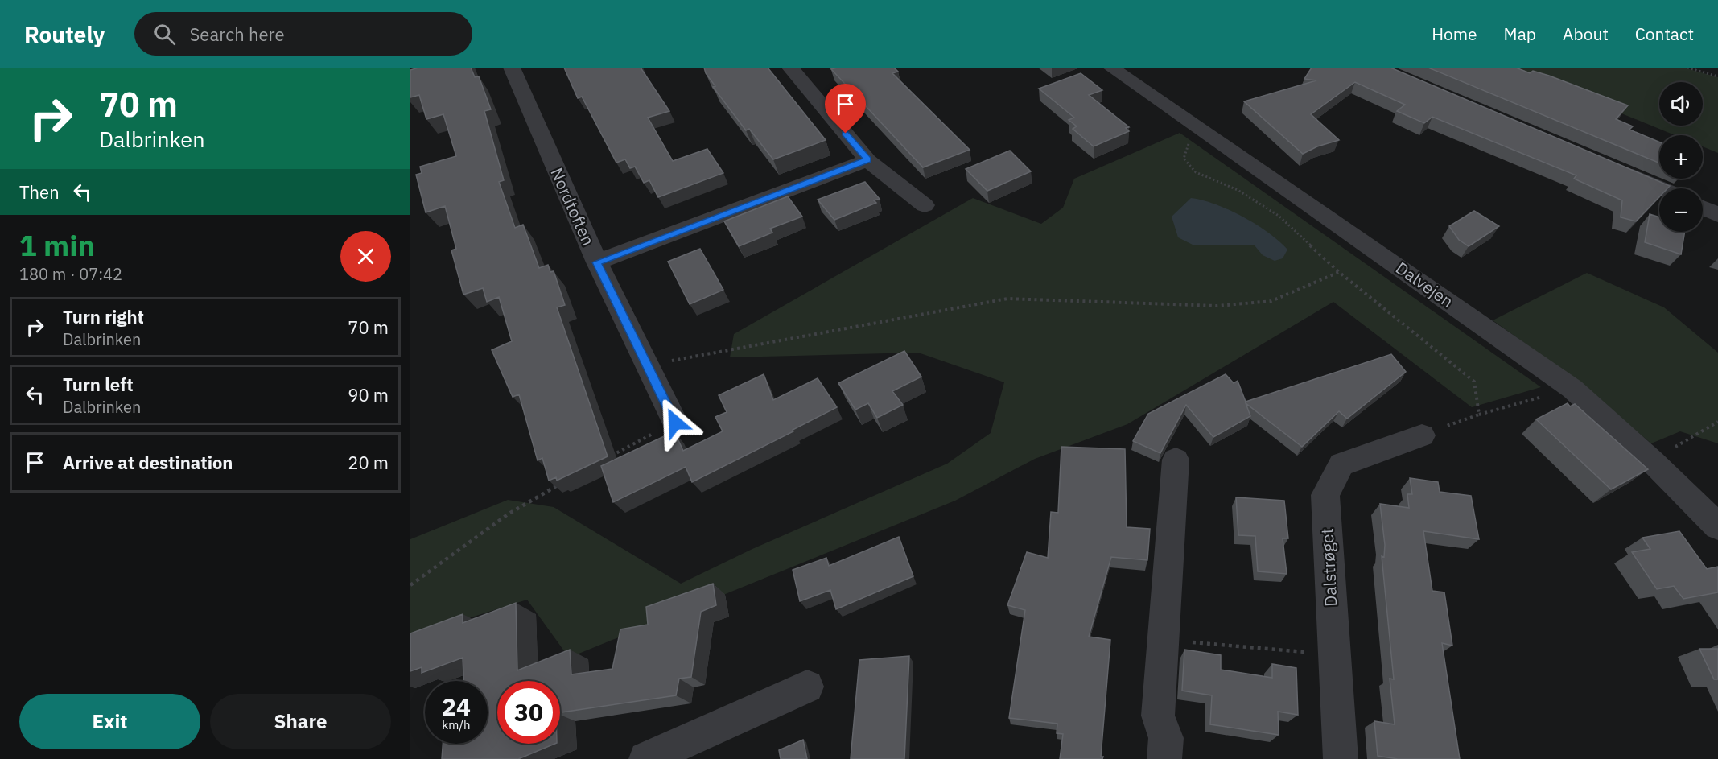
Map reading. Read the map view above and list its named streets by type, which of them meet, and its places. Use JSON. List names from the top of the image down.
{
  "streets": {
    "street": ["Nordtoften", "Dalvejen", "Dalstrøget"]
  },
  "page": {
    "header": "Routely",
    "search": "Search here",
    "nav": [
      "Home",
      "Map",
      "About",
      "Contact"
    ],
    "turn": ["70 m", "Dalbrinken"],
    "map_buttons": ["+", "−"],
    "then": "Then",
    "heading": ["1 min", "180 m · 07:42"],
    "list": [
      {
        "name": "Turn right",
        "note": "Dalbrinken",
        "value": "70 m"
      },
      {
        "name": "Turn left",
        "note": "Dalbrinken",
        "value": "90 m"
      },
      {
        "name": "Arrive at destination",
        "value": "20 m"
      }
    ],
    "speed": "24 km/h",
    "limit": "30",
    "buttons": ["Exit", "Share"]
  }
}
